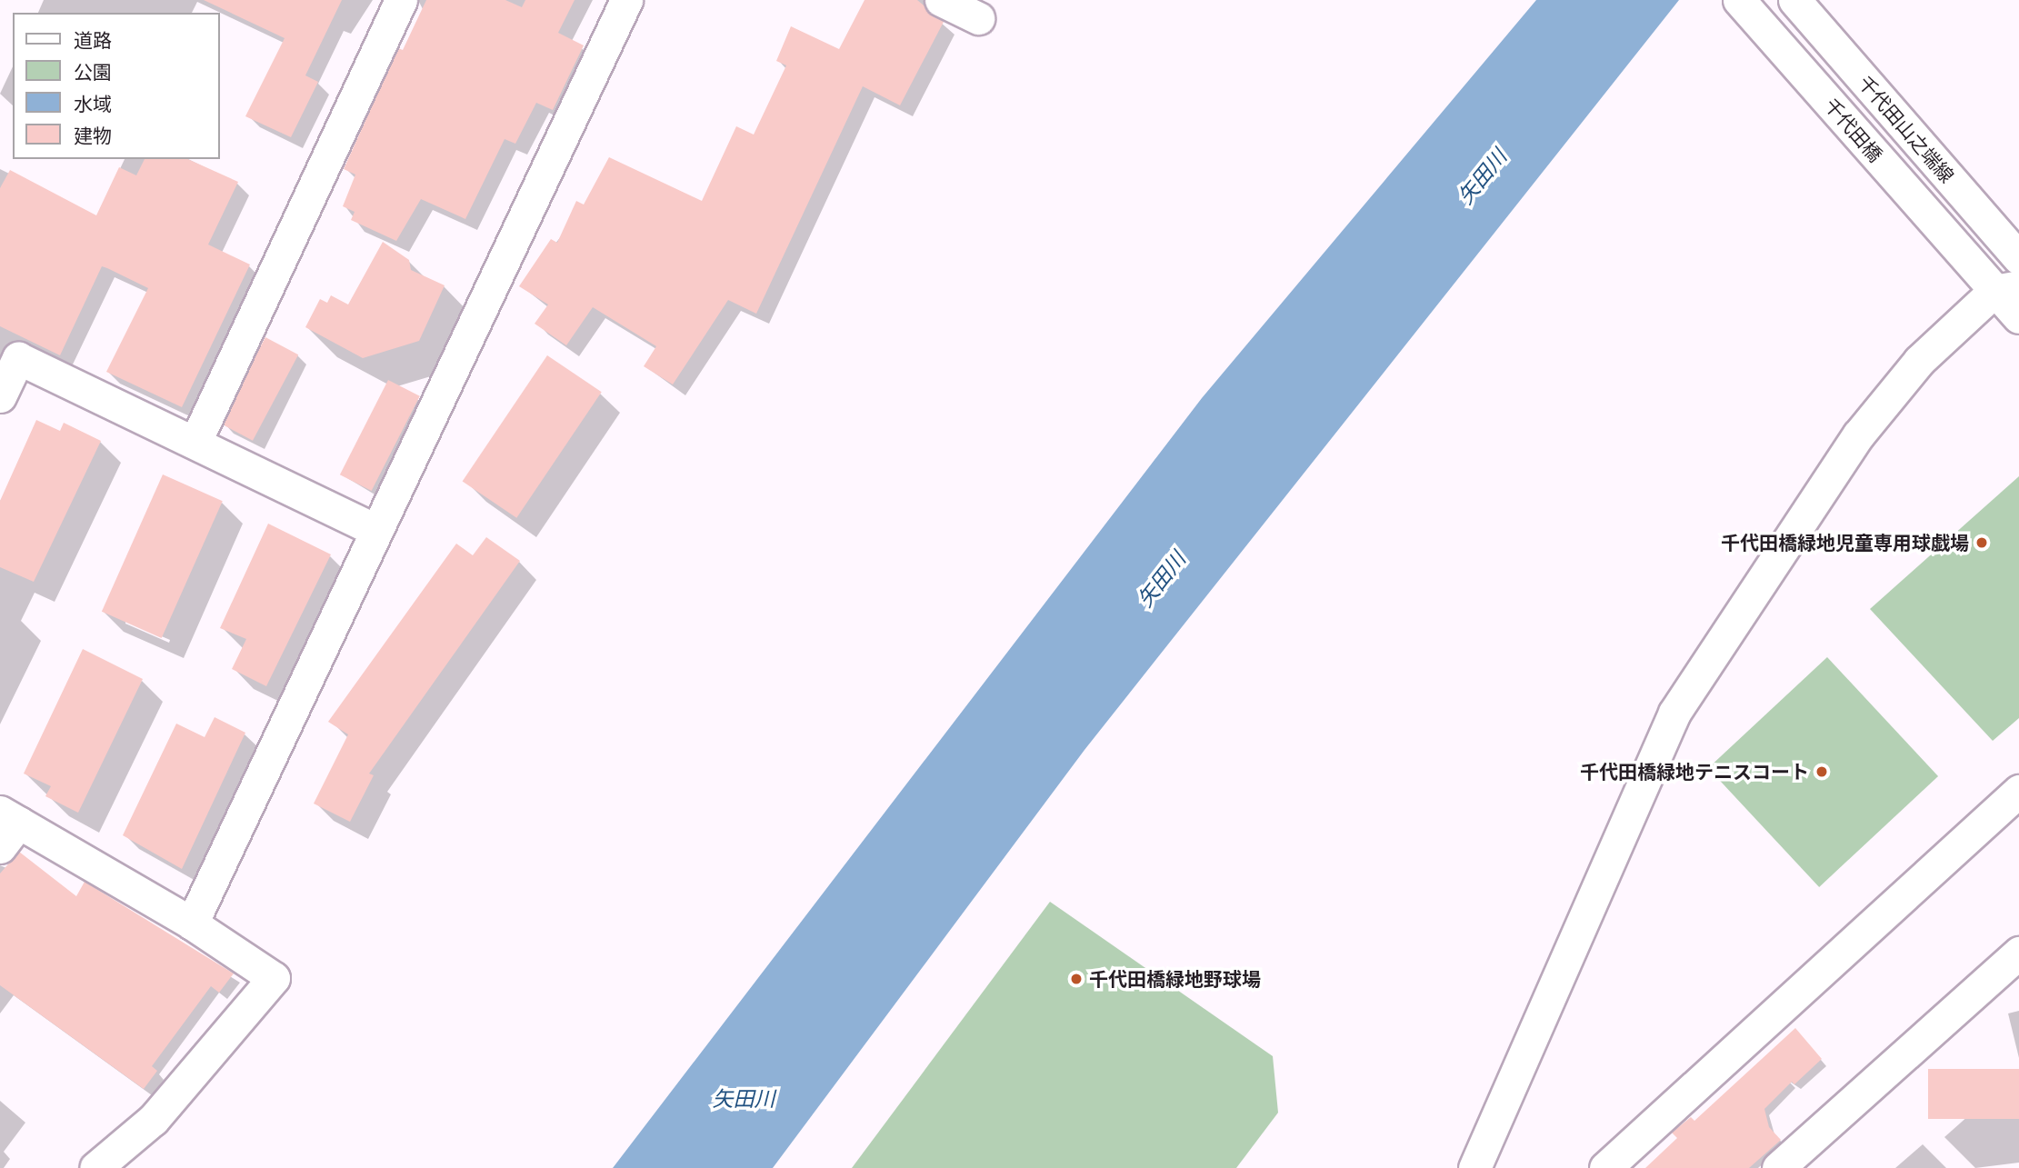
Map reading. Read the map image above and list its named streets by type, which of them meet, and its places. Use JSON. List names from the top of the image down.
{
  "streets": {
    "street": ["千代田山之端線", "千代田橋"]
  },
  "water": ["矢田川"],
  "places": ["千代田橋緑地児童専用球戯場", "千代田橋緑地テニスコート", "千代田橋緑地野球場"],
  "legend": [
    "道路",
    "公園",
    "水域",
    "建物"
  ]
}
